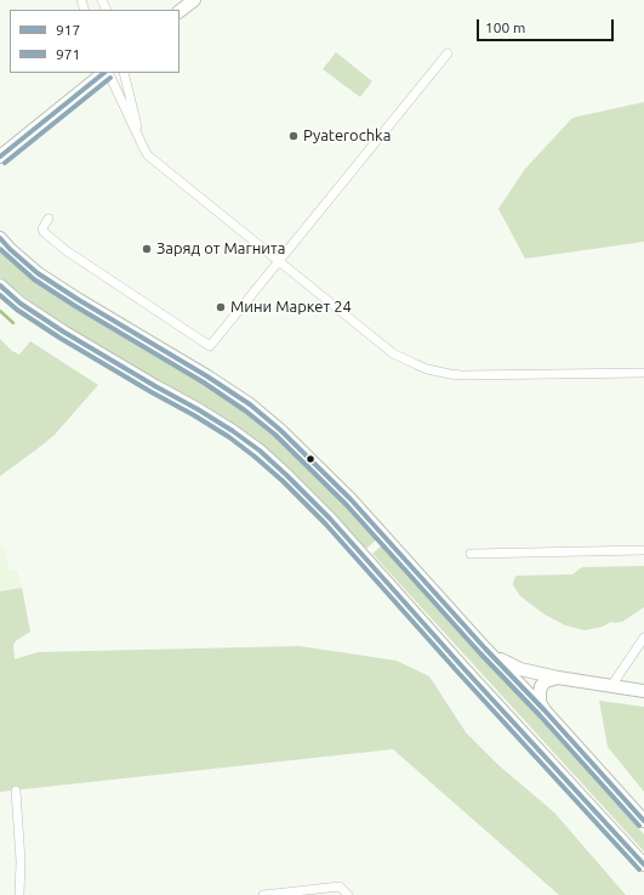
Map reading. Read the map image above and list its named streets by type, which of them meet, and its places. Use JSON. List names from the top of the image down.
{
  "places": ["Pyaterochka", "Заряд от Магнита", "Мини Маркет 24"],
  "lines": ["transit line 917", "transit line 971"],
  "legend": ["917", "971"],
  "scale_bar": "100 m"
}
